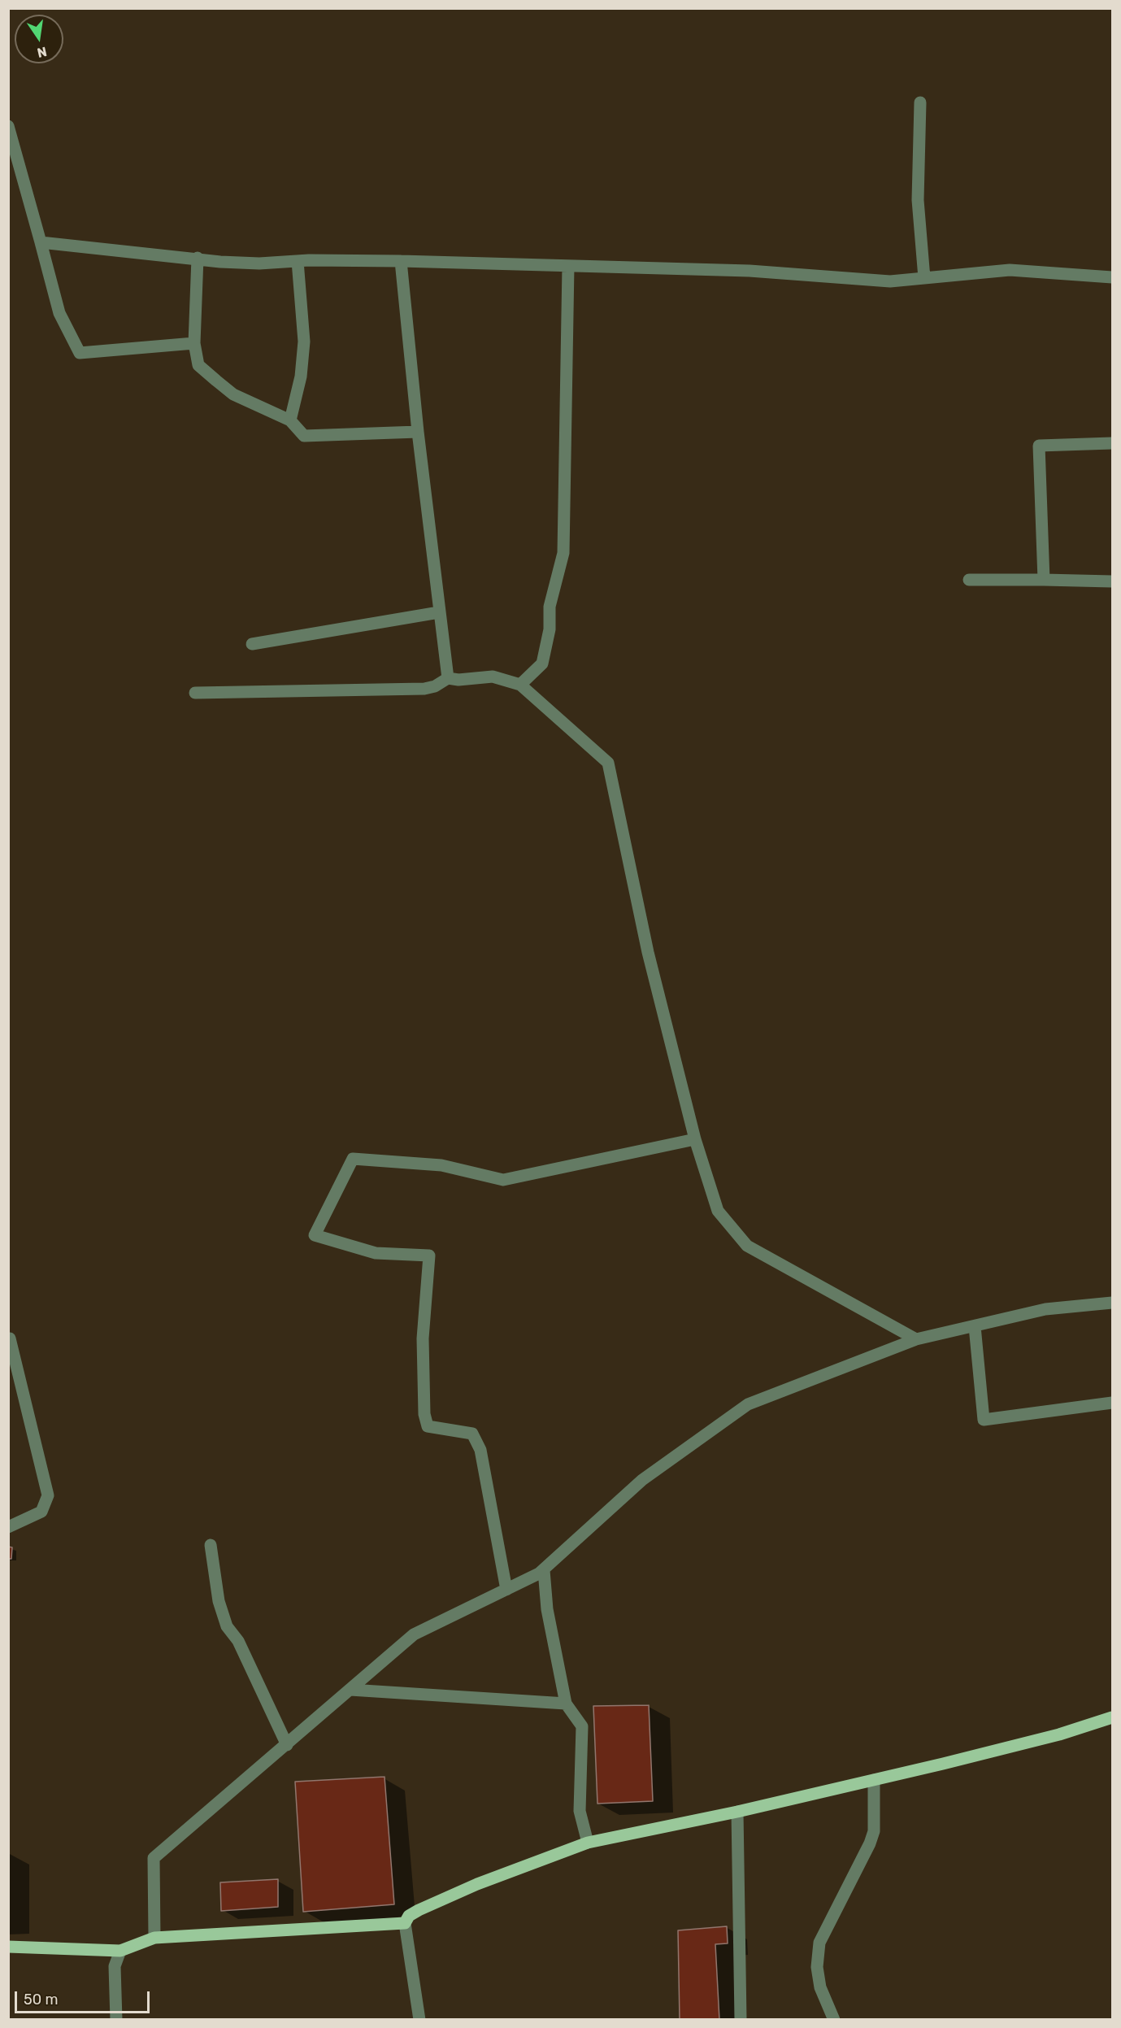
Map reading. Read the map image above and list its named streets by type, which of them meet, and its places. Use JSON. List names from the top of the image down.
{
  "scale_bar": "50 m",
  "north": "bottom"
}
